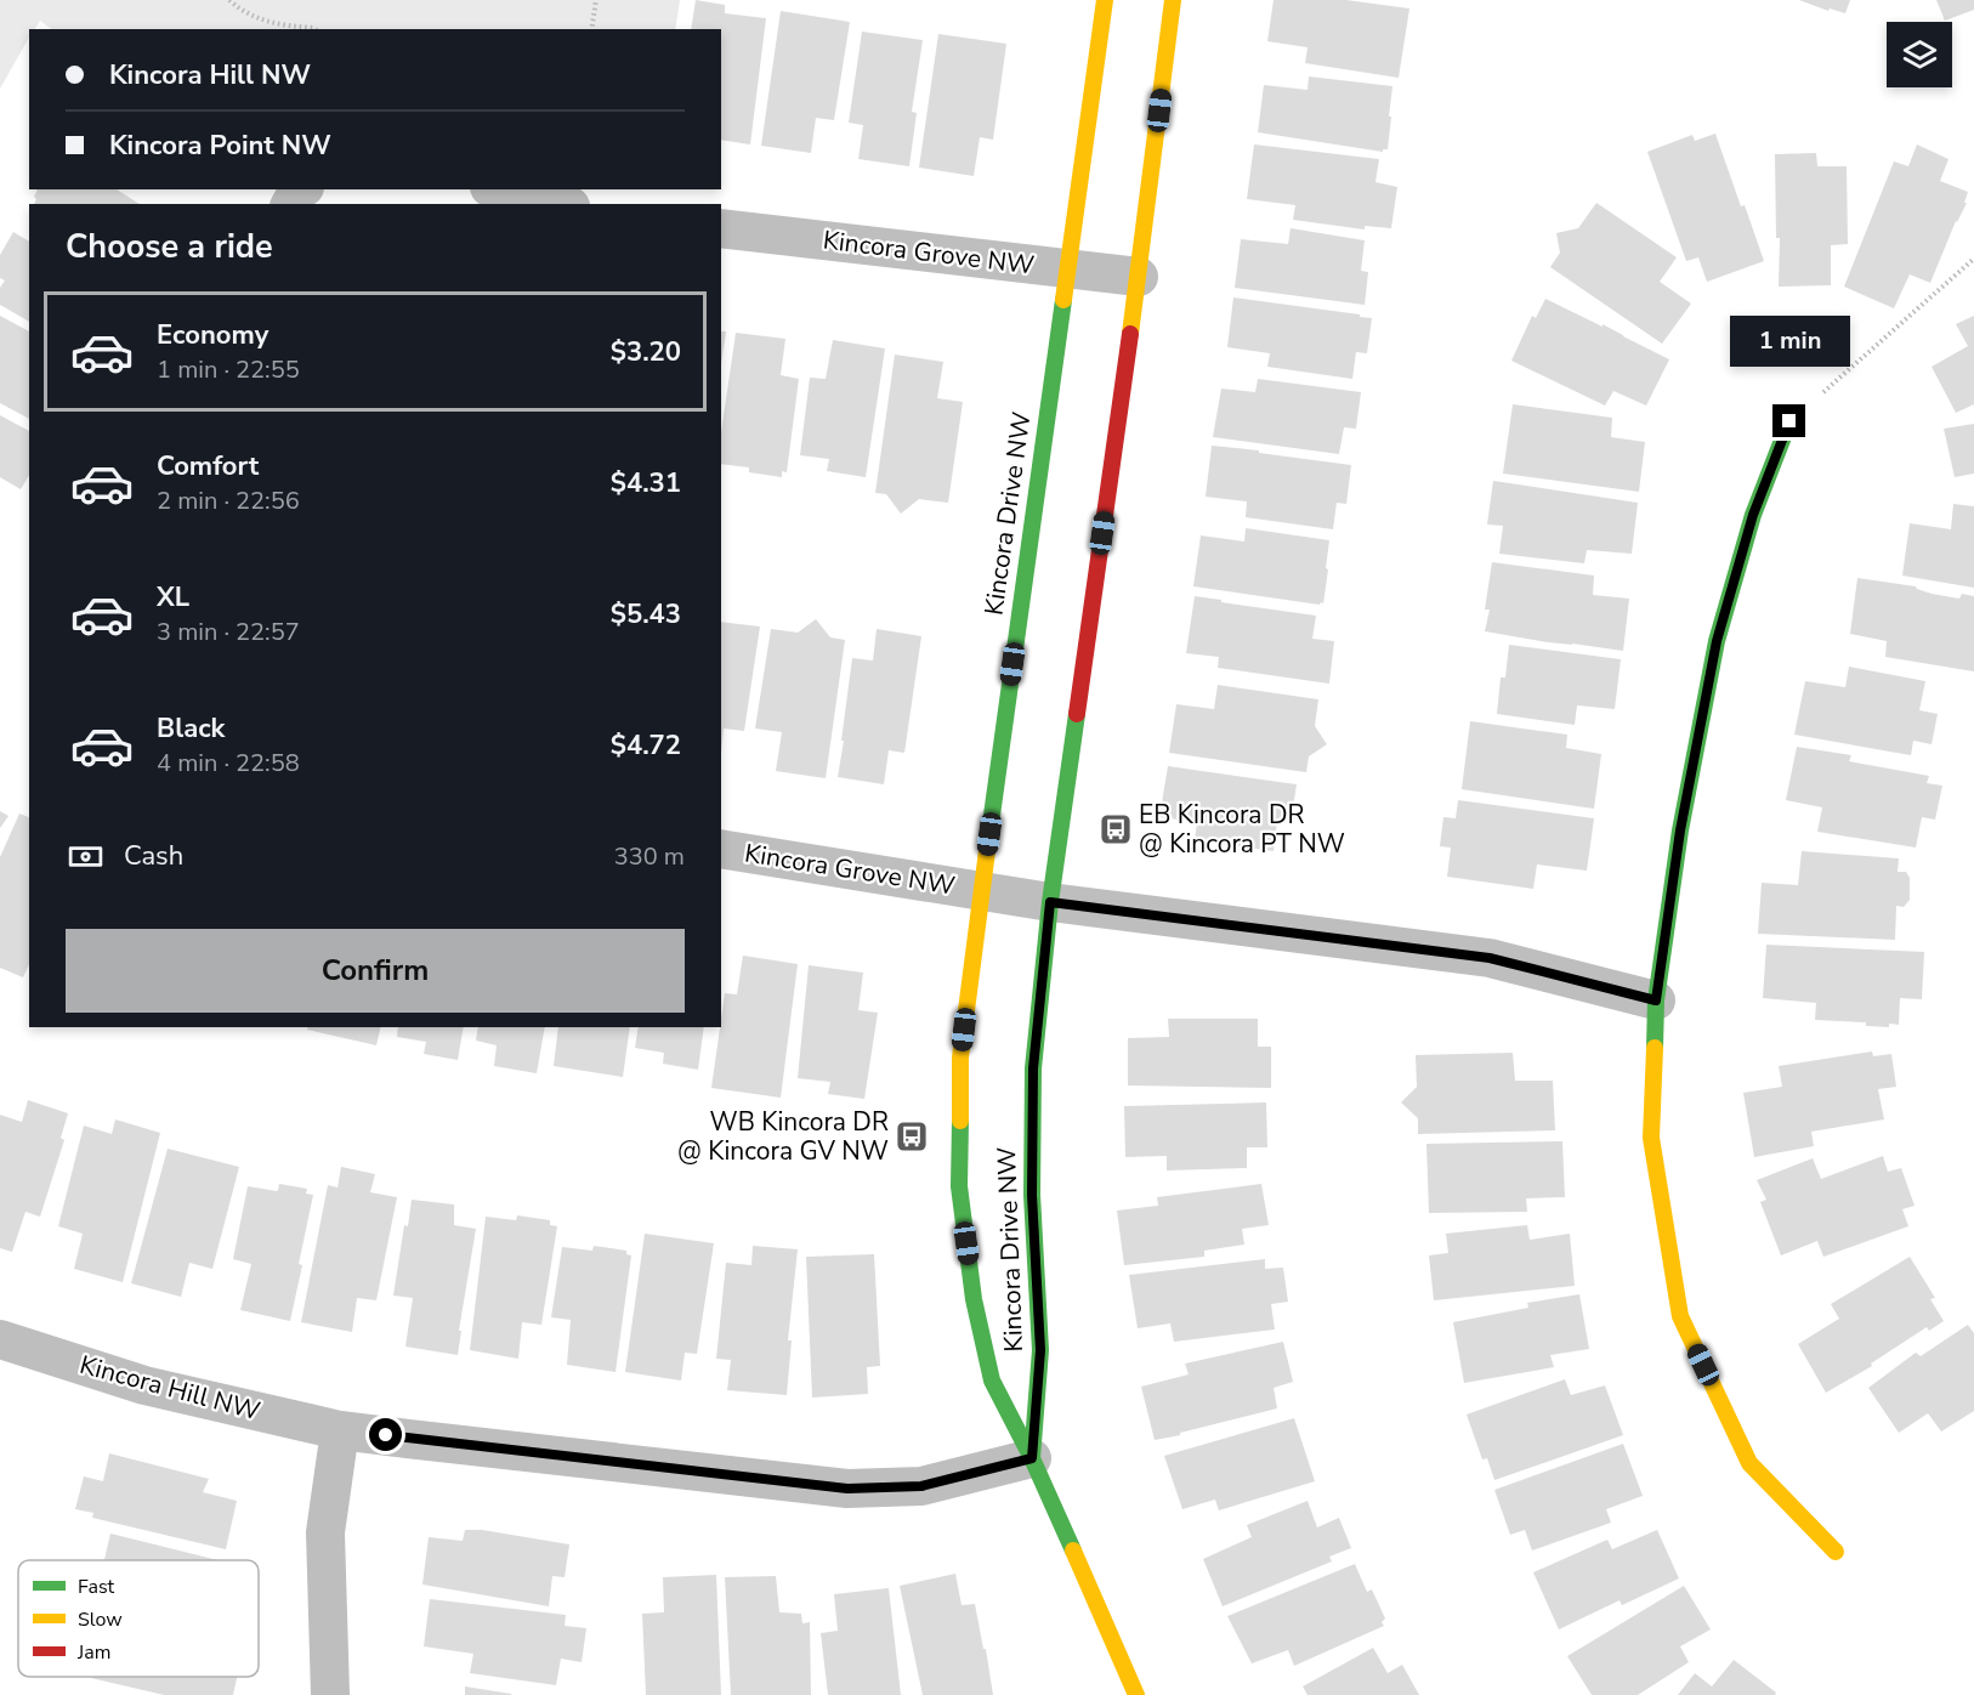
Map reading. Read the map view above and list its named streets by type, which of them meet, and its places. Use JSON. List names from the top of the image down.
{
  "streets": {
    "street": ["Kincora Grove NW", "Kincora Drive NW", "Kincora Hill NW"]
  },
  "crossings": [
    ["Kincora Grove NW", "Kincora Drive NW"],
    ["Kincora Drive NW", "Kincora Hill NW"]
  ],
  "places": {
    "bus stop": ["EB Kincora DR @ Kincora PT NW", "WB Kincora DR @ Kincora GV NW"]
  },
  "legend": ["Fast", "Slow", "Jam"],
  "page": {
    "banner": ["Kincora Hill NW", "Kincora Point NW"],
    "heading": "Choose a ride",
    "list": [
      {
        "name": "Economy",
        "note": "1 min · 22:55",
        "value": "$3.20"
      },
      {
        "name": "Comfort",
        "note": "2 min · 22:56",
        "value": "$4.31"
      },
      {
        "name": "XL",
        "note": "3 min · 22:57",
        "value": "$5.43"
      },
      {
        "name": "Black",
        "note": "4 min · 22:58",
        "value": "$4.72"
      }
    ],
    "bubble": "1 min",
    "pay": ["Cash", "330 m"],
    "buttons": "Confirm"
  }
}
